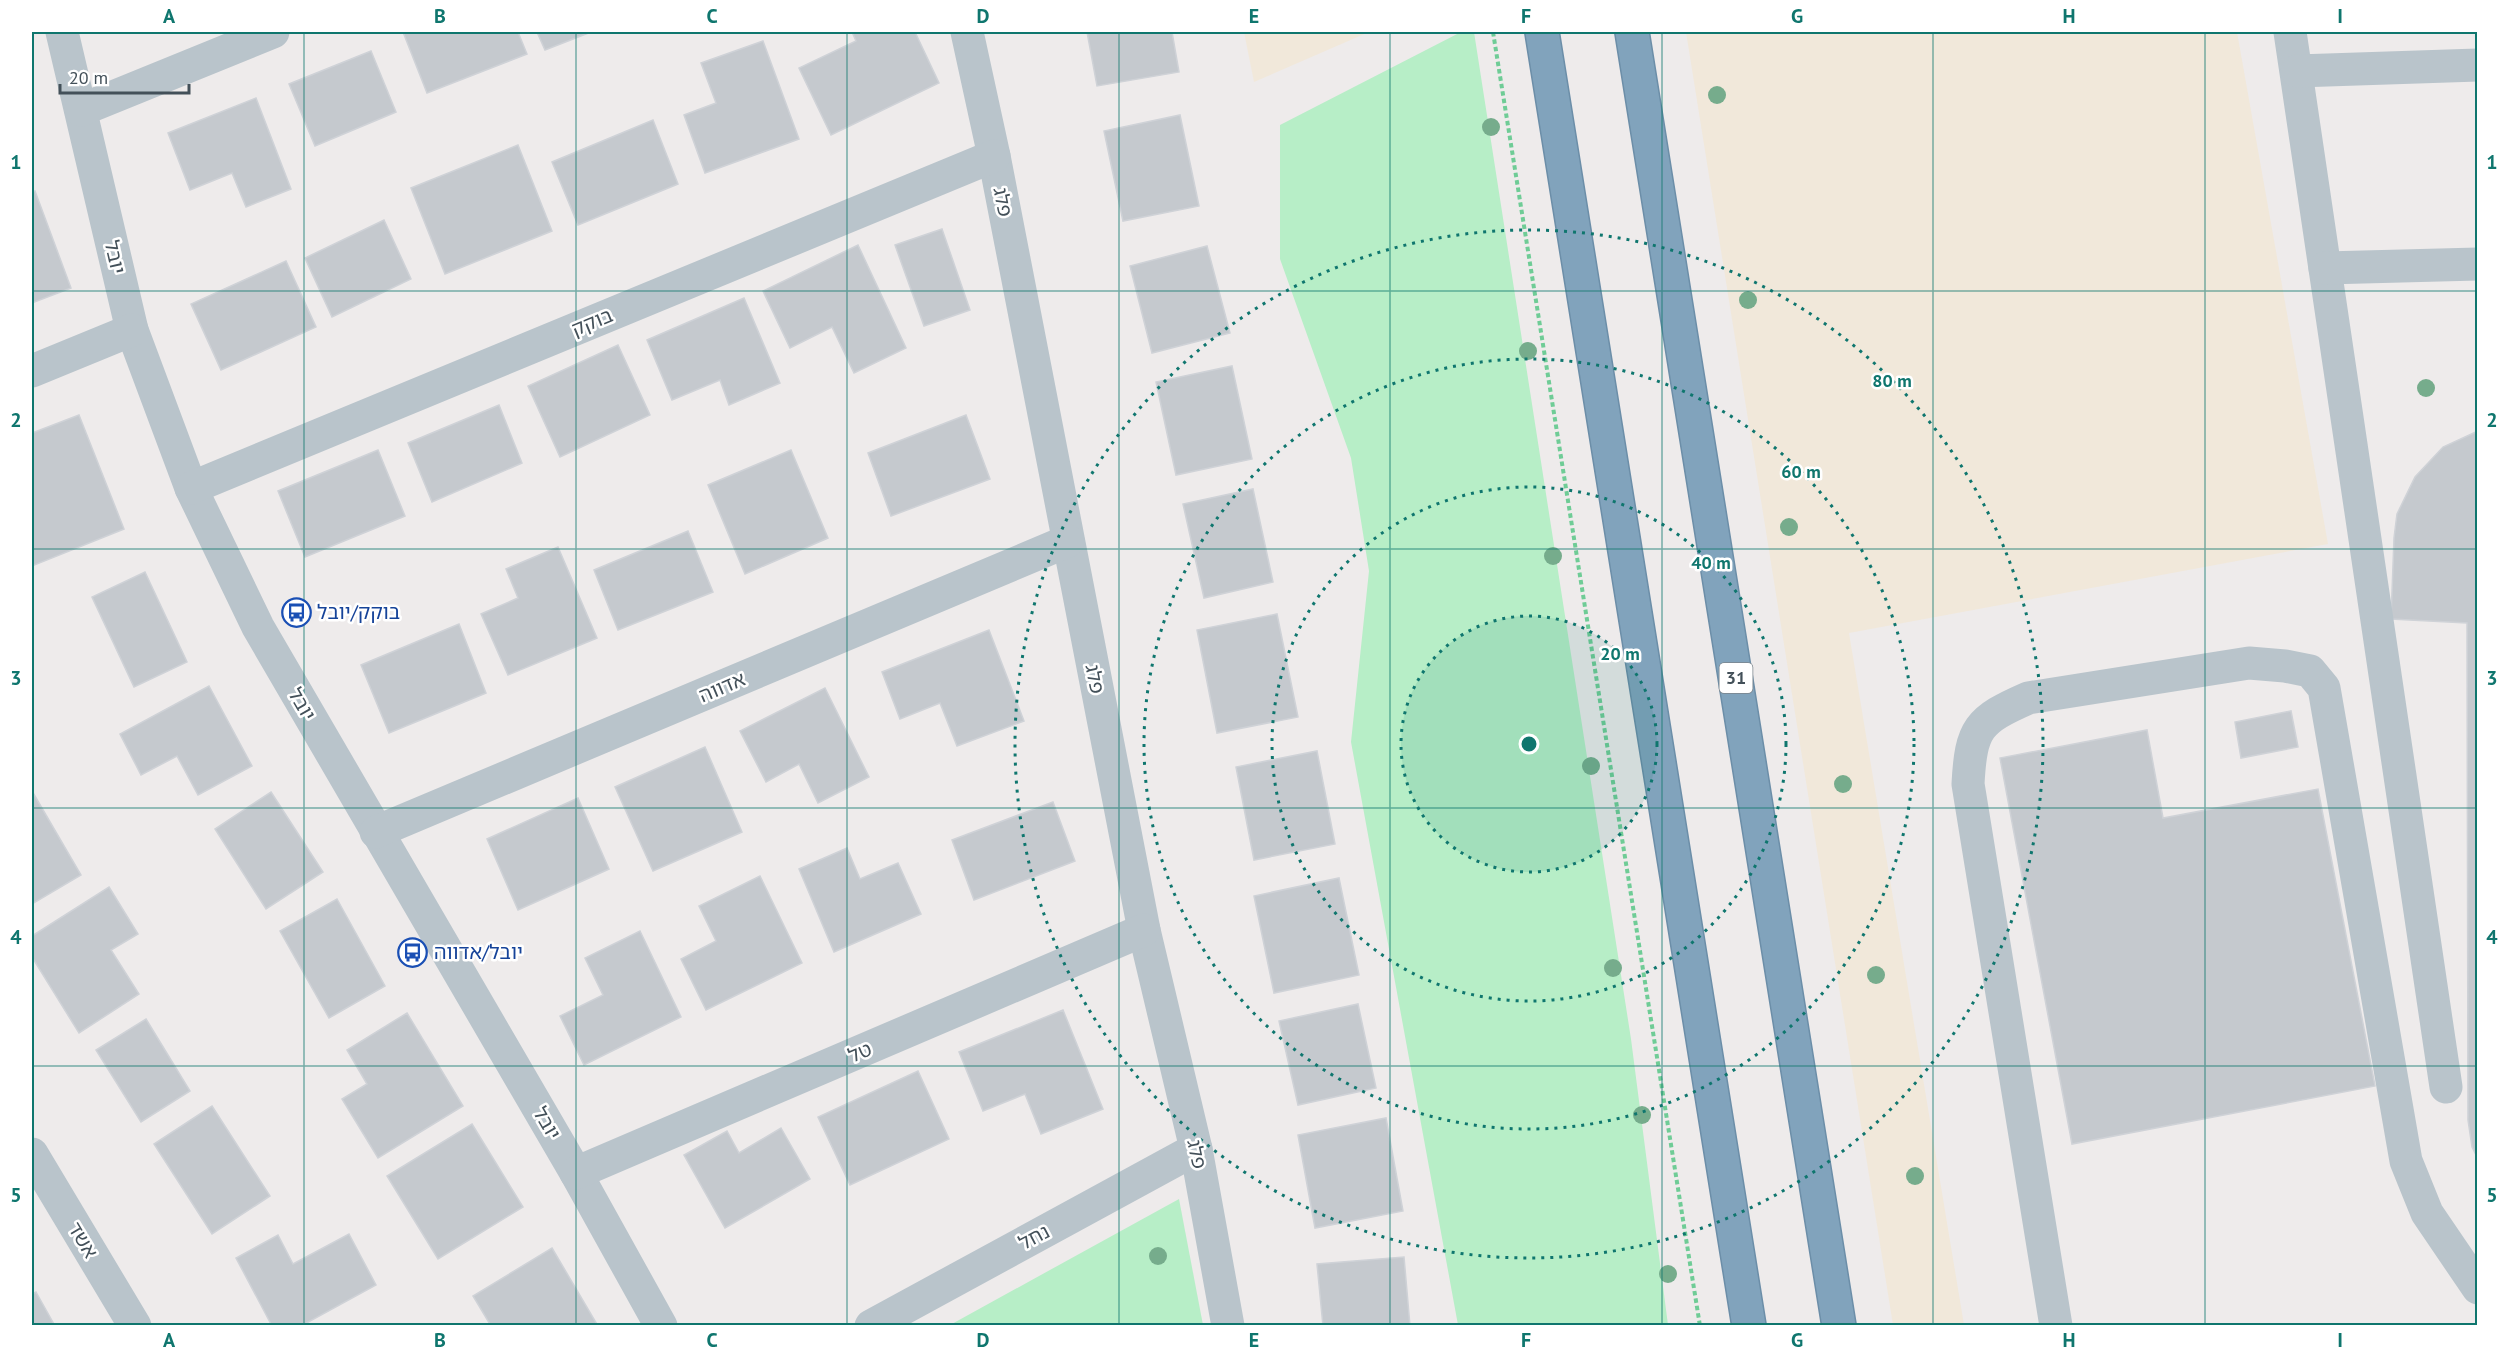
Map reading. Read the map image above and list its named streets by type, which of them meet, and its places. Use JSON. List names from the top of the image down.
{
  "streets": {
    "highway": ["31"],
    "street": [
      "פלג",
      "יובל",
      "בוקק",
      "אדווה",
      "טל",
      "נחל",
      "אשד"
    ]
  },
  "crossings": [
    ["פלג", "בוקק"],
    ["פלג", "אדווה"],
    ["פלג", "טל"],
    ["פלג", "נחל"],
    ["יובל", "בוקק"],
    ["יובל", "אדווה"],
    ["יובל", "טל"]
  ],
  "places": {
    "bus stop": ["בוקק/יובל", "יובל/אדווה"]
  },
  "scale_bar": "20 m",
  "grid": {
    "columns": [
      "A",
      "B",
      "C",
      "D",
      "E",
      "F",
      "G",
      "H",
      "I"
    ],
    "rows": [
      "1",
      "2",
      "3",
      "4",
      "5"
    ]
  },
  "rings": [
    "80 m",
    "60 m",
    "40 m",
    "20 m"
  ]
}
